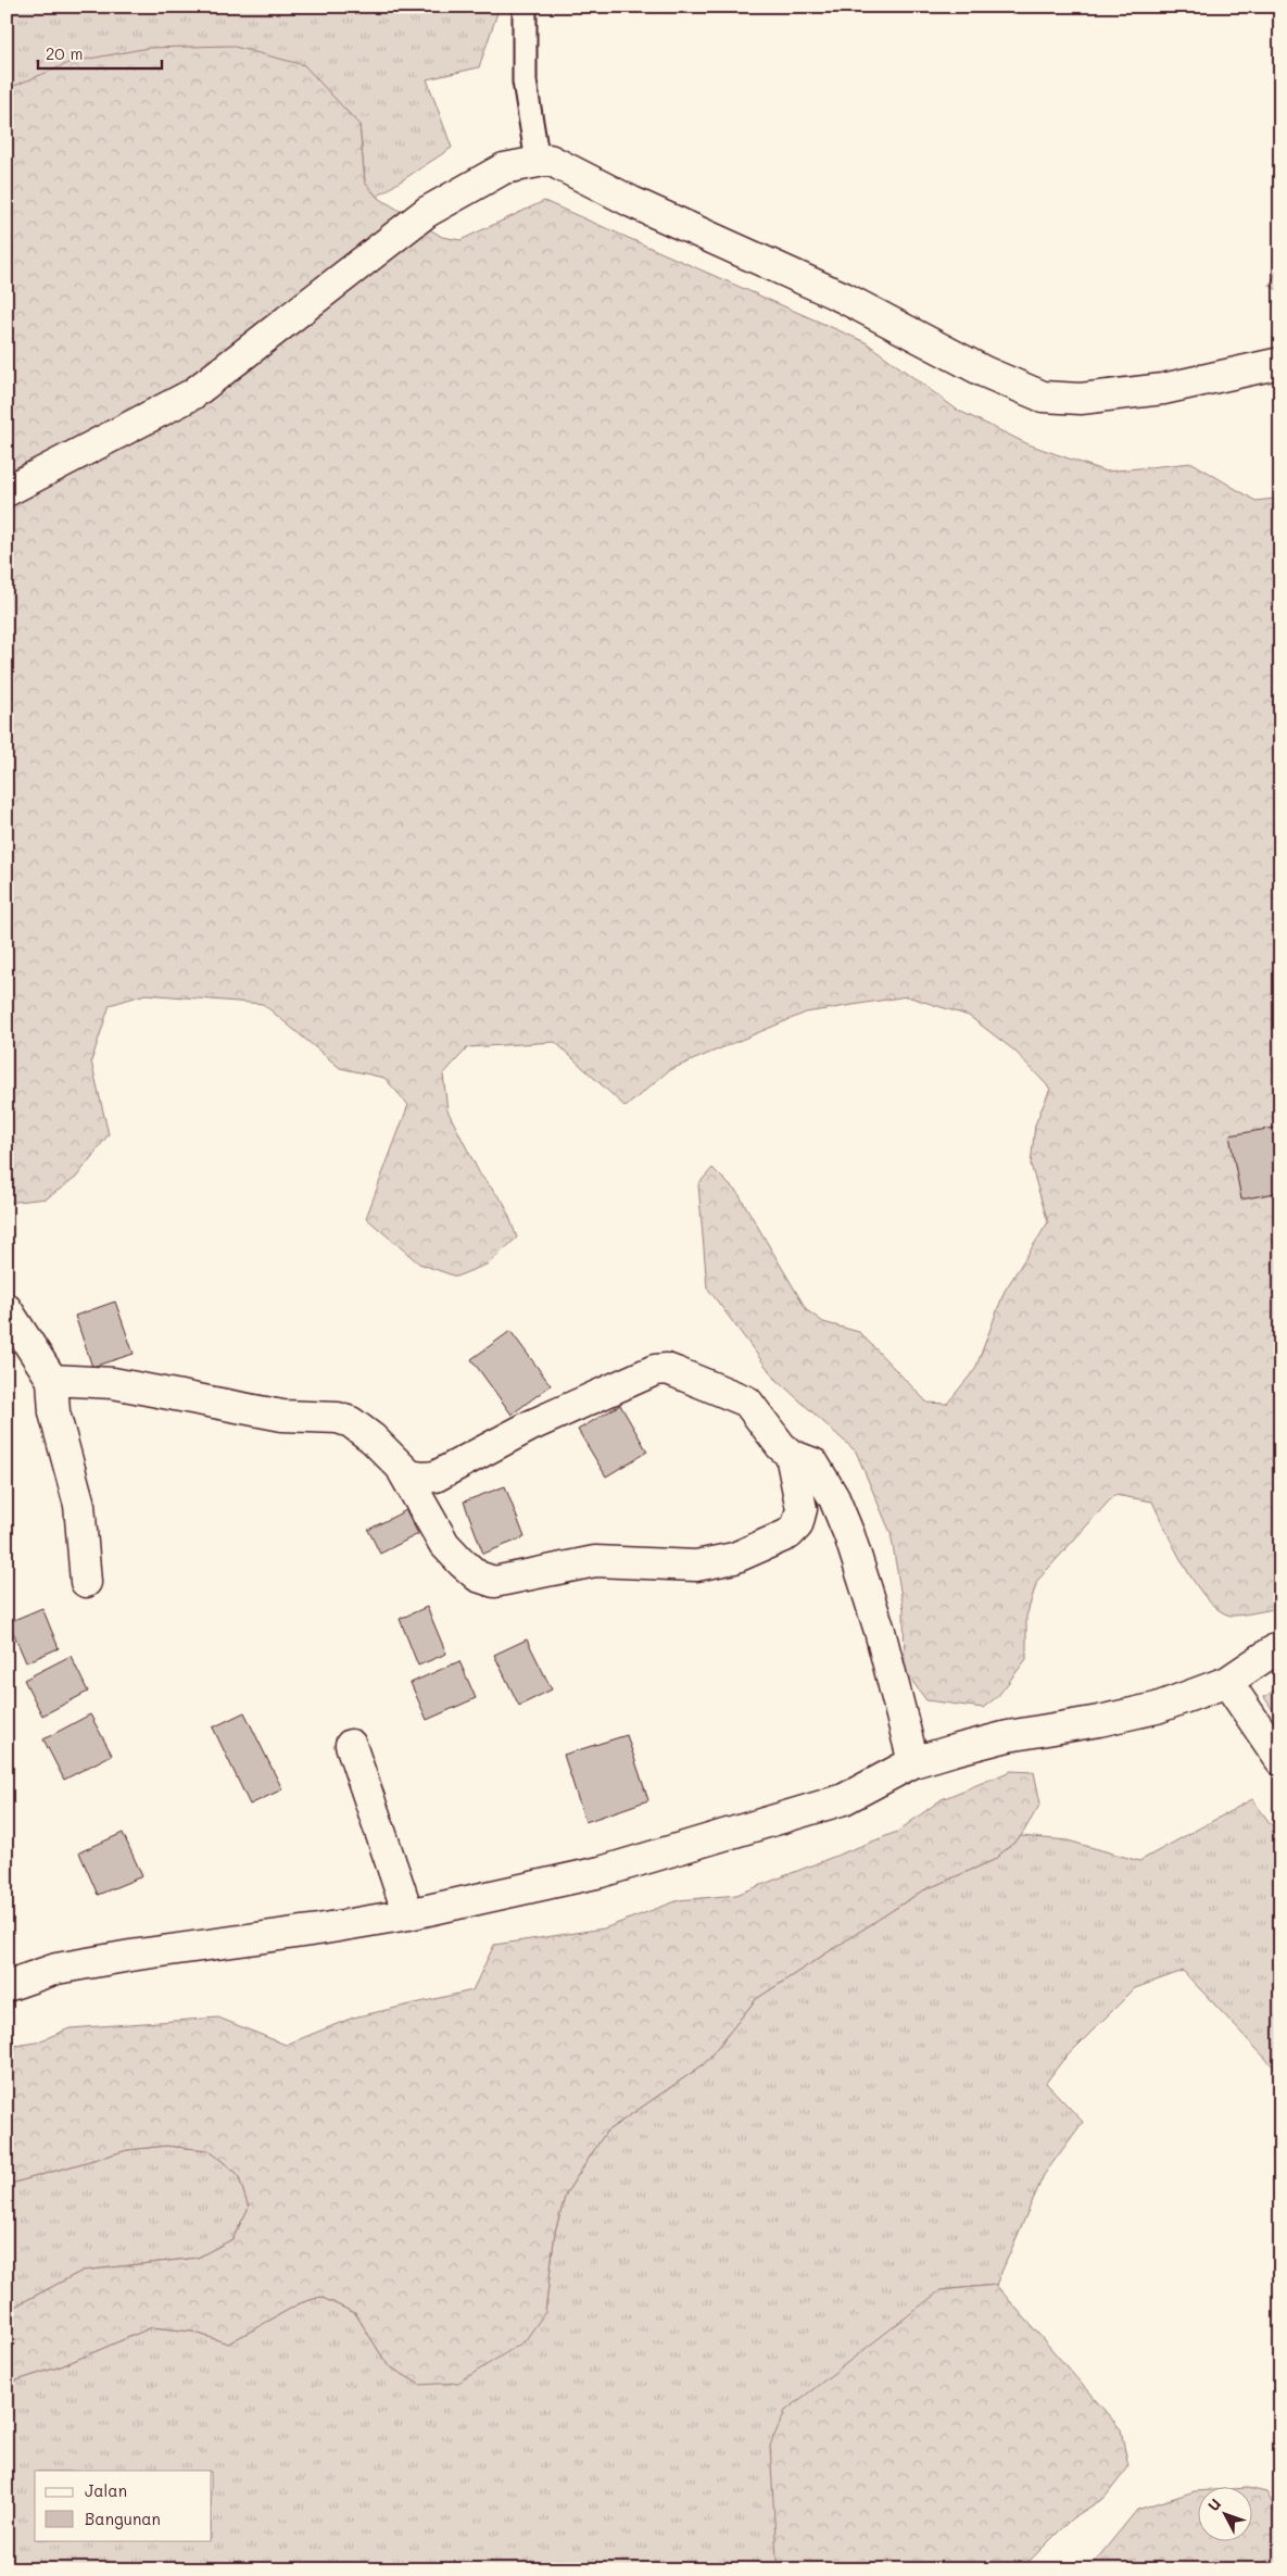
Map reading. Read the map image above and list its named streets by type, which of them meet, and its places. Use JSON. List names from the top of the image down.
{
  "legend": ["Jalan", "Bangunan"],
  "scale_bar": "20 m",
  "north": "top left"
}
